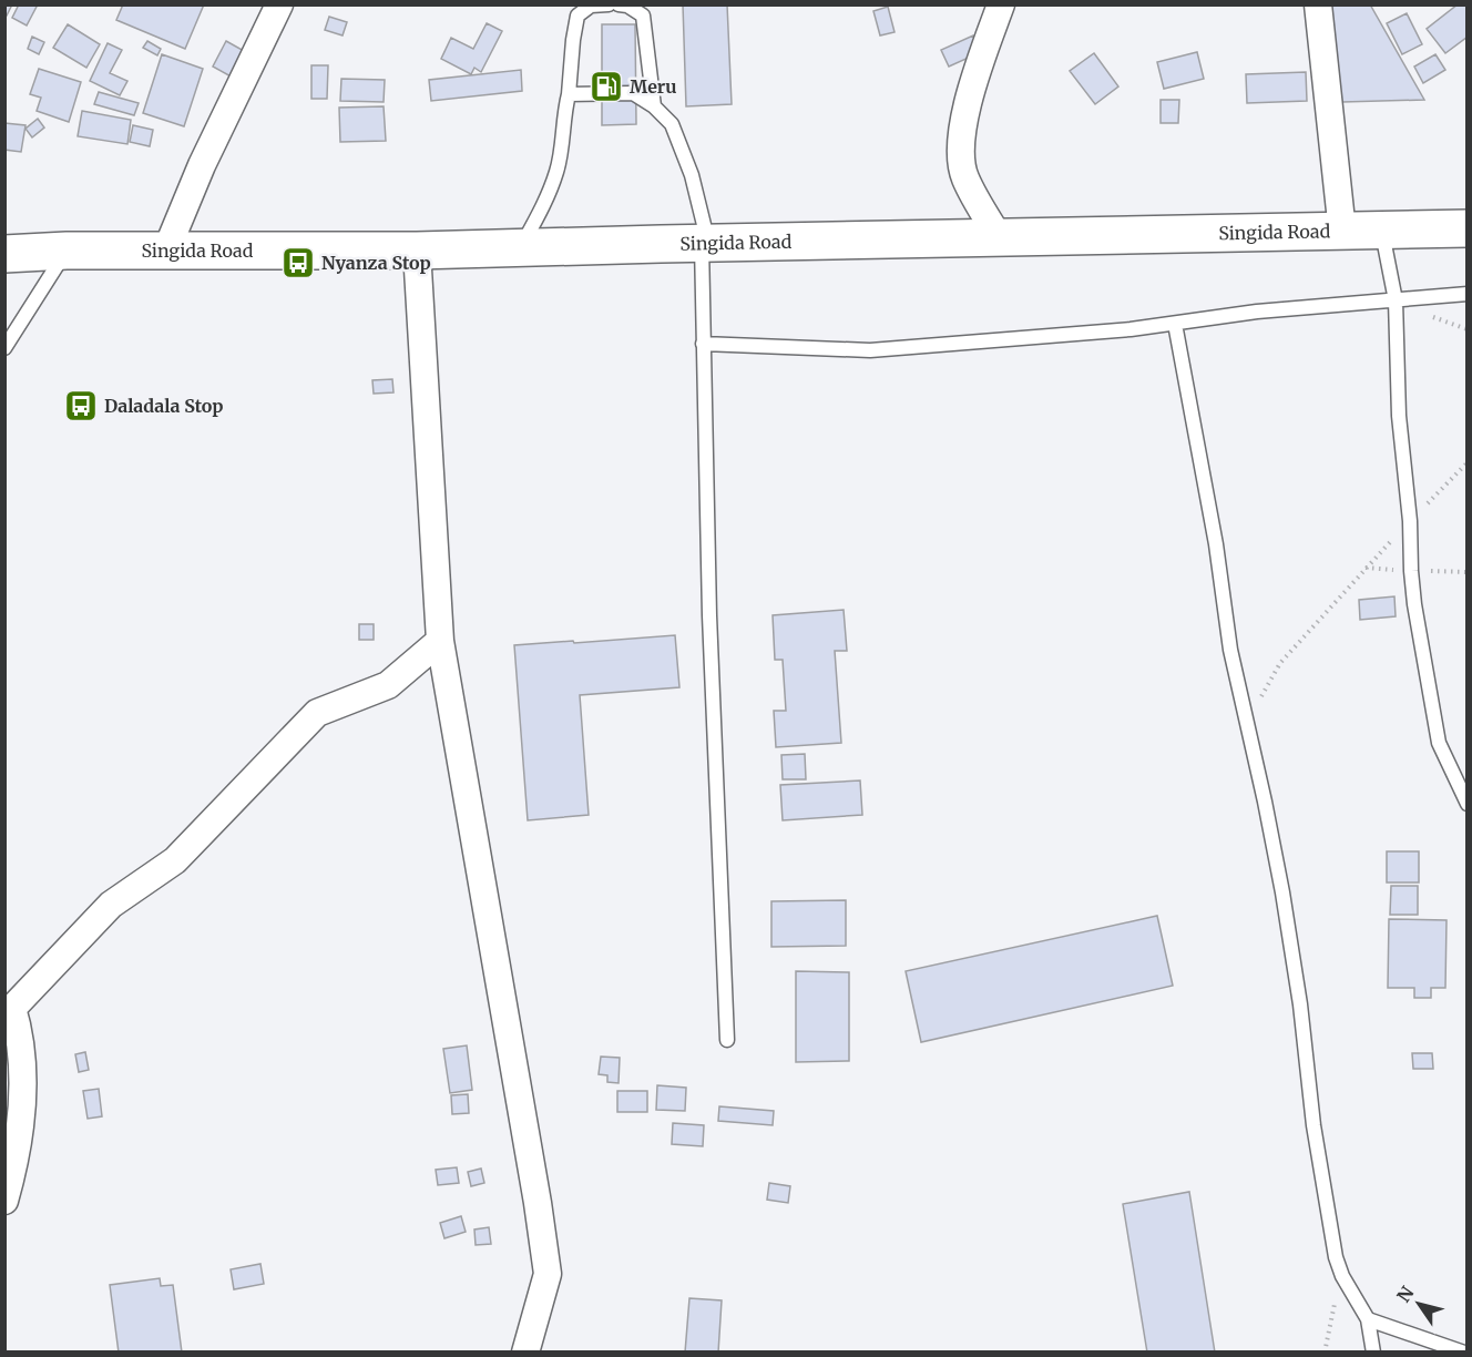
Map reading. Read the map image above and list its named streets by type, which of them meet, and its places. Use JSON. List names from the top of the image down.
{
  "streets": {
    "highway": ["Singida Road"]
  },
  "places": {
    "fuel station": ["Meru"],
    "bus stop": ["Nyanza Stop", "Daladala Stop"]
  },
  "north": "top left"
}
